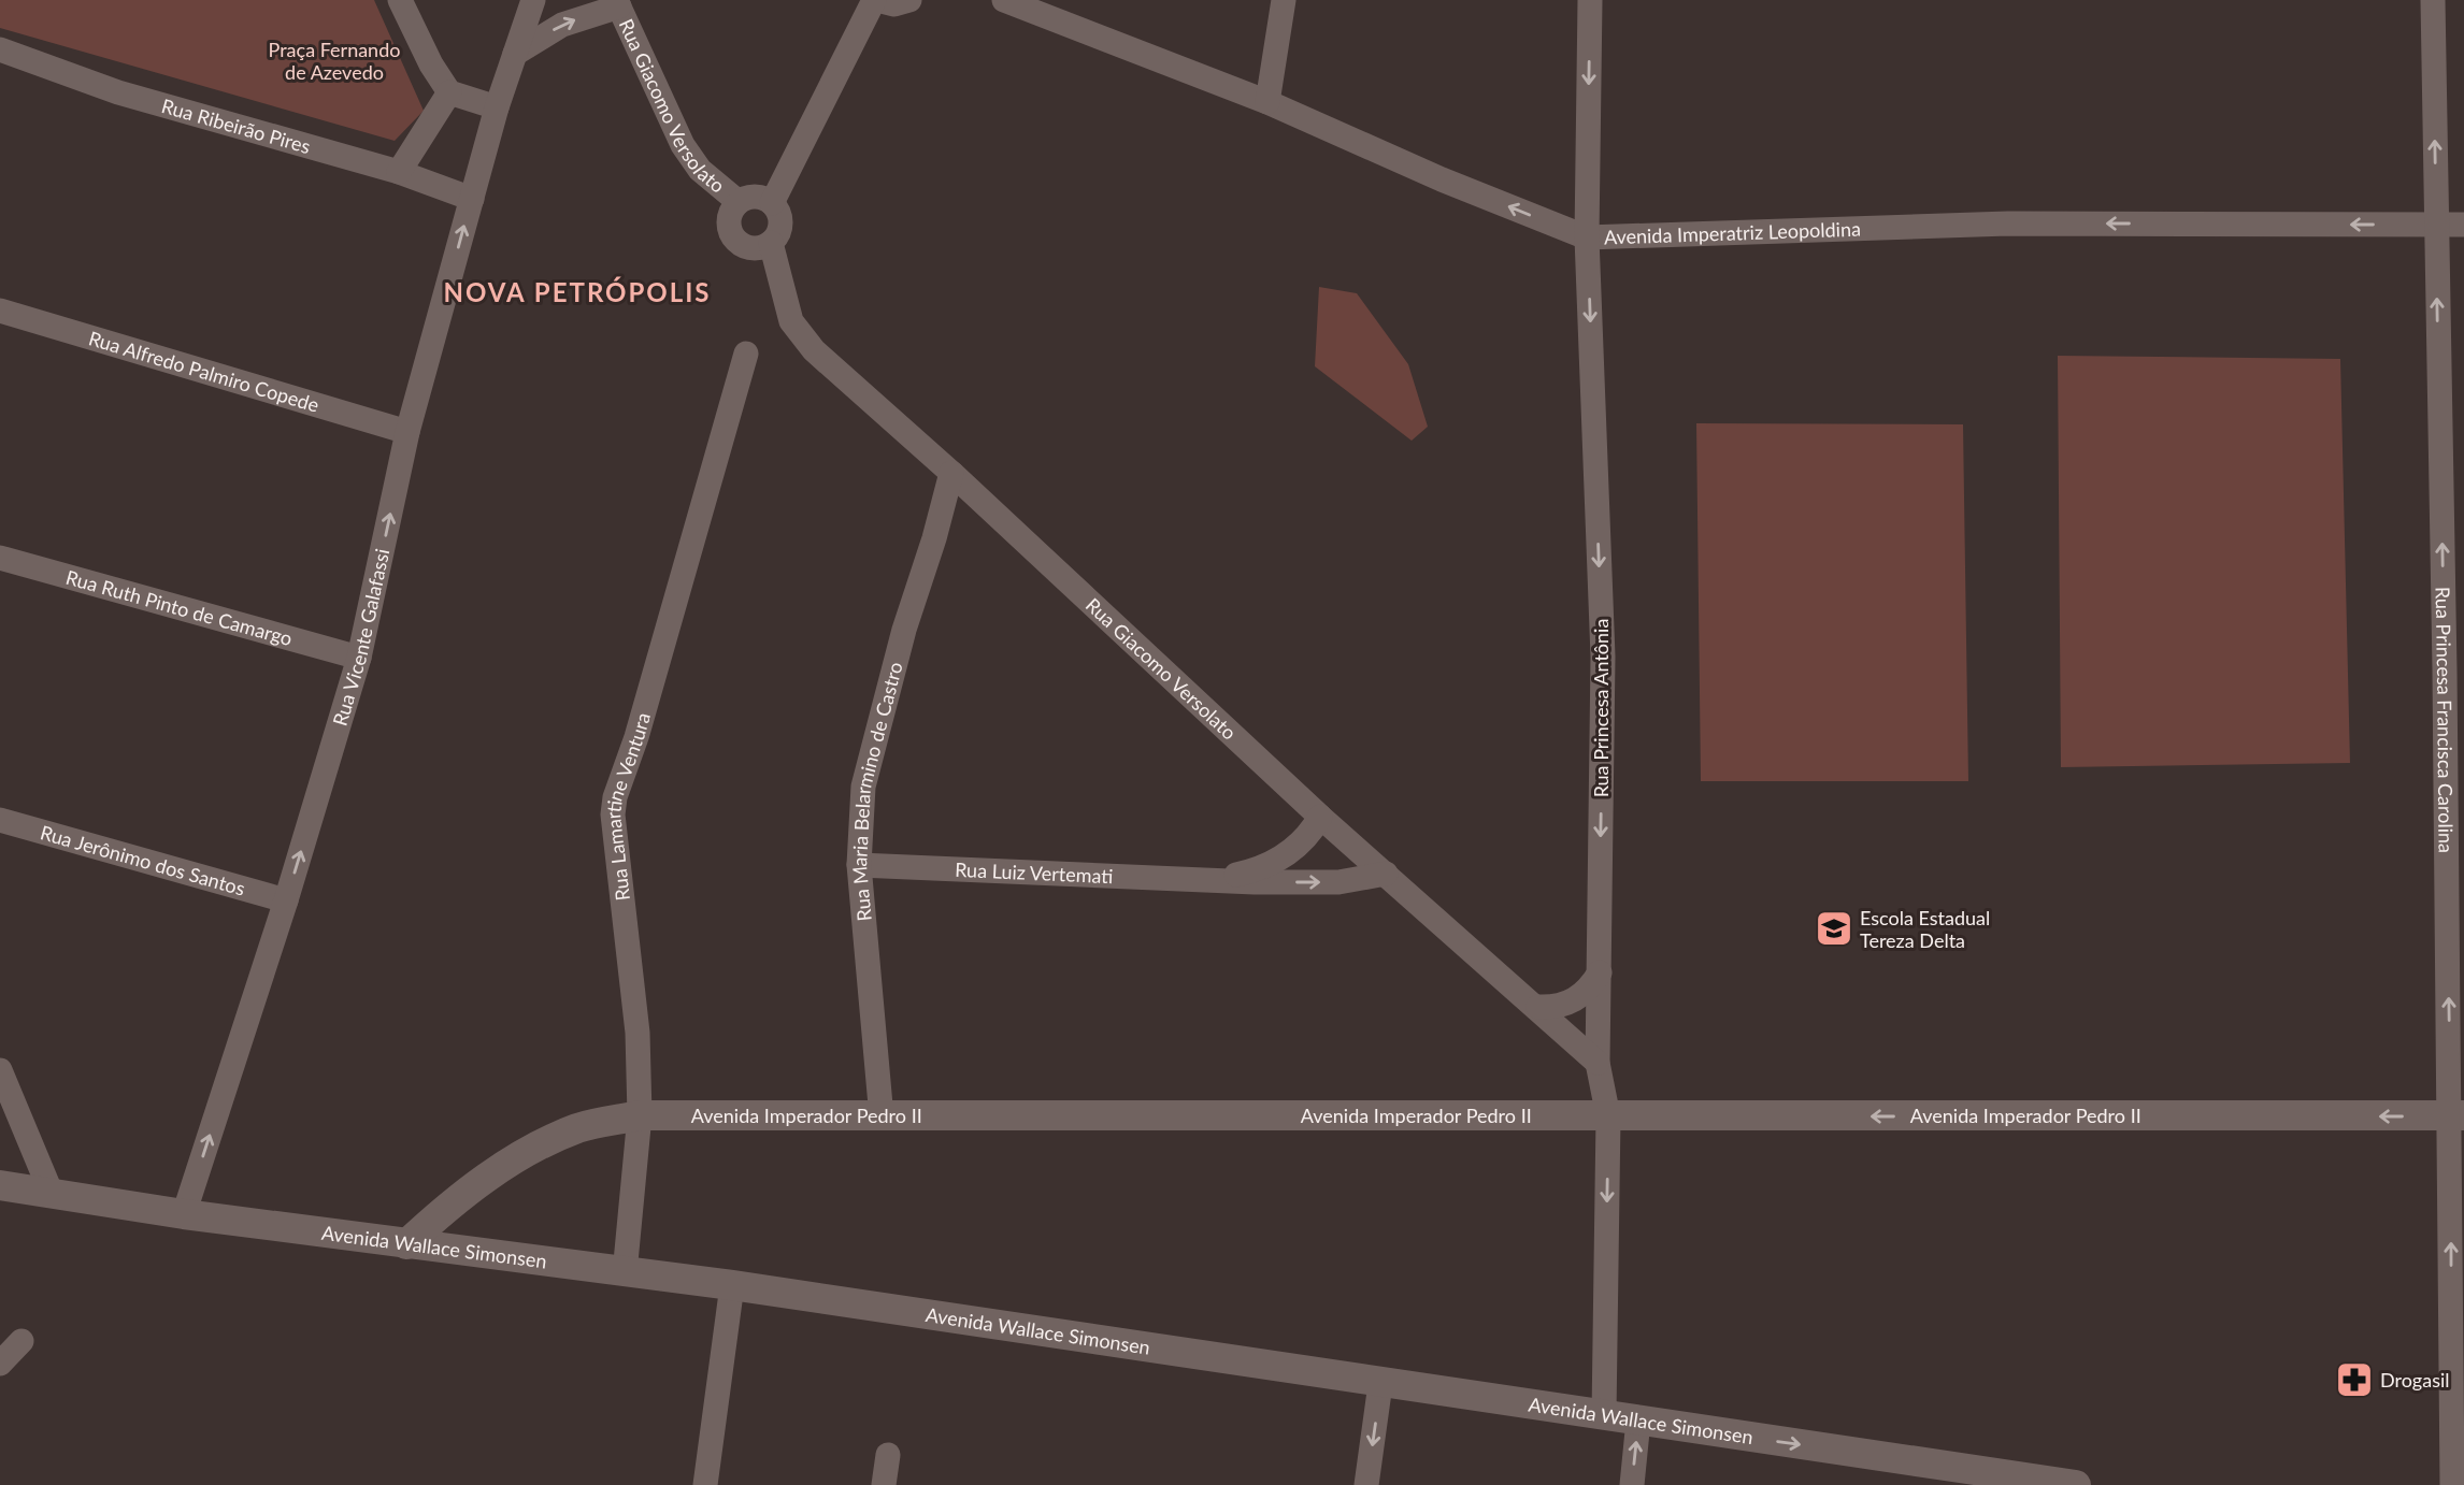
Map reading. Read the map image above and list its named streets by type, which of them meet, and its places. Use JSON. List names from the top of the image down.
{
  "streets": {
    "street": [
      "Rua Giacomo Versolato",
      "Rua Ribeirão Pires",
      "Avenida Imperatriz Leopoldina",
      "Rua Alfredo Palmiro Copede",
      "Rua Ruth Pinto de Camargo",
      "Rua Vicente Galafassi",
      "Rua Princesa Antônia",
      "Rua Princesa Francisca Carolina",
      "Rua Maria Belarmino de Castro",
      "Rua Lamartine Ventura",
      "Rua Jerônimo dos Santos",
      "Rua Luiz Vertemati",
      "Avenida Imperador Pedro II",
      "Avenida Wallace Simonsen"
    ]
  },
  "crossings": [
    ["Rua Giacomo Versolato", "Rua Princesa Antônia"],
    ["Rua Giacomo Versolato", "Rua Maria Belarmino de Castro"],
    ["Rua Giacomo Versolato", "Rua Luiz Vertemati"],
    ["Rua Ribeirão Pires", "Rua Vicente Galafassi"],
    ["Avenida Imperatriz Leopoldina", "Rua Princesa Antônia"],
    ["Avenida Imperatriz Leopoldina", "Rua Princesa Francisca Carolina"],
    ["Rua Alfredo Palmiro Copede", "Rua Vicente Galafassi"],
    ["Rua Ruth Pinto de Camargo", "Rua Vicente Galafassi"],
    ["Rua Vicente Galafassi", "Rua Jerônimo dos Santos"],
    ["Rua Vicente Galafassi", "Avenida Wallace Simonsen"],
    ["Rua Princesa Antônia", "Avenida Imperador Pedro II"],
    ["Rua Princesa Antônia", "Avenida Wallace Simonsen"],
    ["Rua Princesa Francisca Carolina", "Avenida Imperador Pedro II"],
    ["Rua Maria Belarmino de Castro", "Rua Luiz Vertemati"],
    ["Rua Maria Belarmino de Castro", "Avenida Imperador Pedro II"],
    ["Rua Lamartine Ventura", "Avenida Imperador Pedro II"],
    ["Rua Lamartine Ventura", "Avenida Wallace Simonsen"],
    ["Avenida Imperador Pedro II", "Avenida Wallace Simonsen"]
  ],
  "one_way": [
    "Avenida Imperatriz Leopoldina",
    "Rua Vicente Galafassi",
    "Rua Princesa Antônia",
    "Rua Princesa Francisca Carolina",
    "Avenida Imperador Pedro II"
  ],
  "districts": ["NOVA PETRÓPOLIS"],
  "parks": ["Praça Fernando de Azevedo"],
  "places": {
    "school or university": ["Escola Estadual Tereza Delta"],
    "pharmacy": ["Drogasil"]
  }
}
